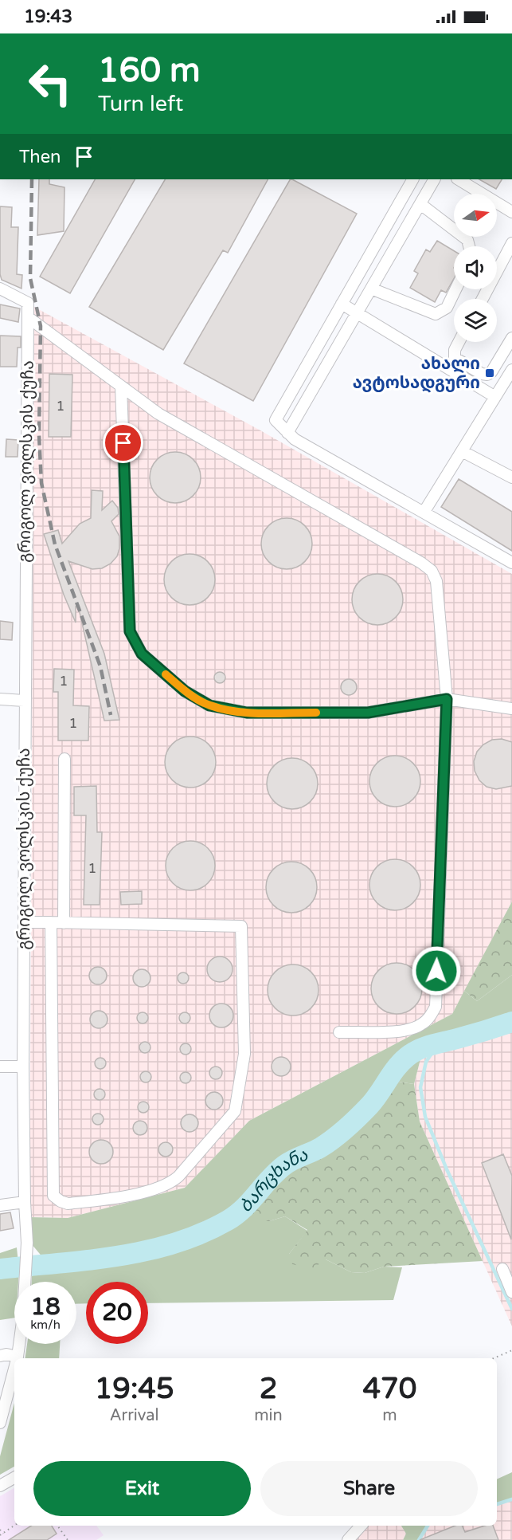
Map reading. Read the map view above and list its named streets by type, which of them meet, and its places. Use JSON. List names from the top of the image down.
{
  "streets": {
    "street": ["გრიგოლ ვოლსკის ქუჩა"]
  },
  "water": ["ბარცხანა"],
  "places": {
    "transit": ["ახალი ავტოსადგური"]
  },
  "house_numbers": [
    "1",
    "1",
    "1",
    "1"
  ],
  "north": "right",
  "page": {
    "status": "19:43",
    "turn": ["160 m", "Turn left"],
    "then": "Then",
    "speed": "18 km/h",
    "limit": "20",
    "eta": [
      "19:45",
      "Arrival",
      "2",
      "min",
      "470",
      "m"
    ],
    "buttons": ["Exit", "Share"]
  }
}
